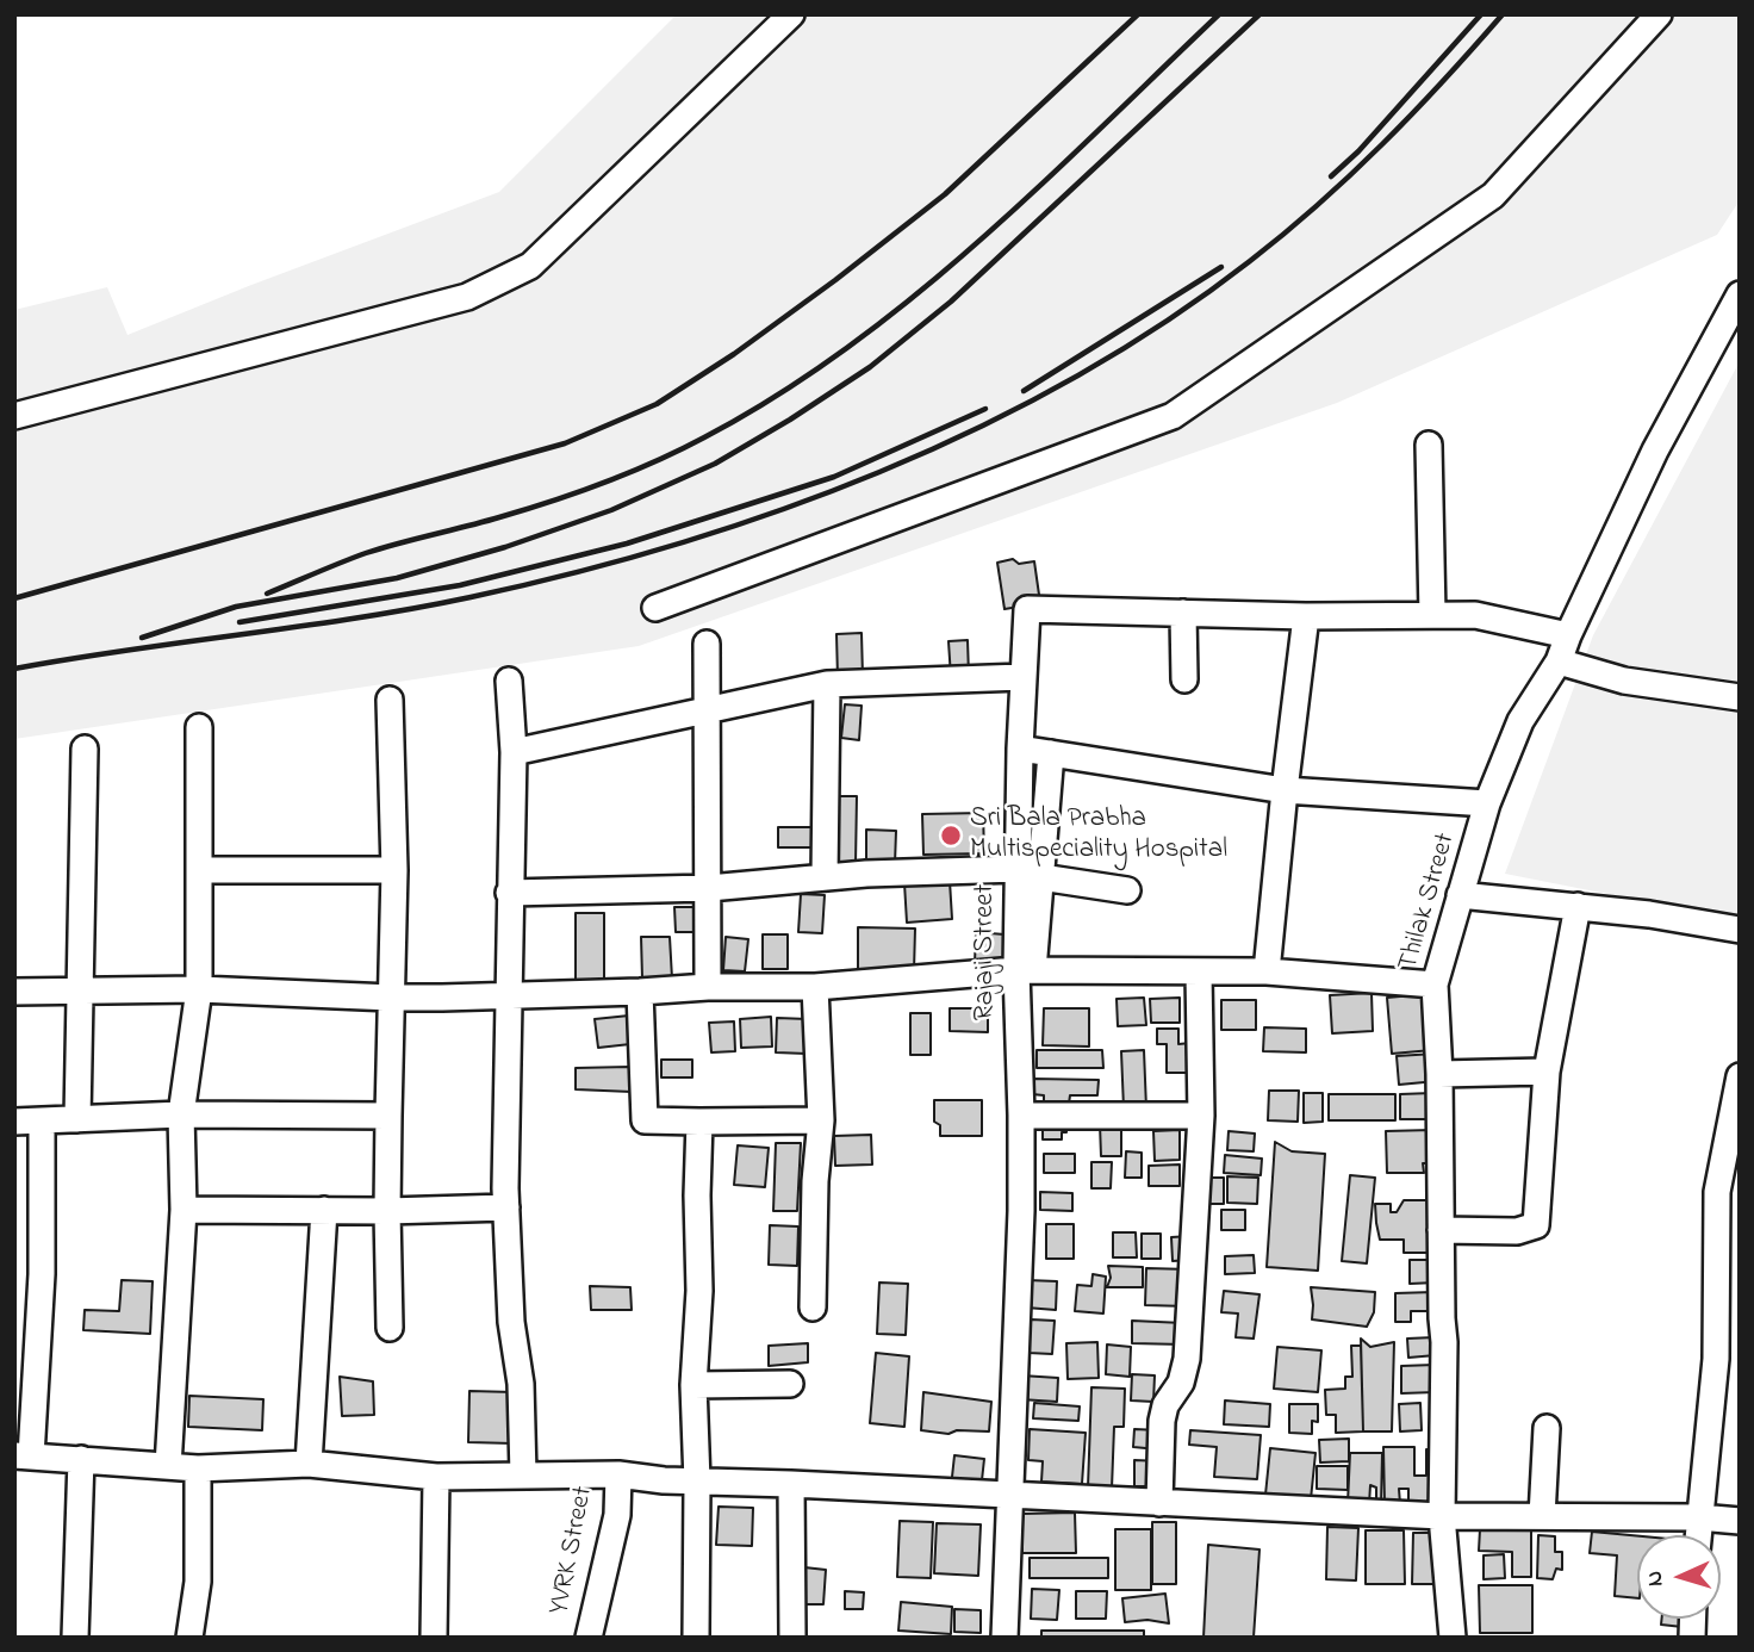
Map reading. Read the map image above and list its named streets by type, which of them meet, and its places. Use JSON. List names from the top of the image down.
{
  "streets": {
    "street": ["Thilak Street", "Rajaji Street", "YVRK Street"]
  },
  "crossings": [
    ["Thilak Street", "Rajaji Street"]
  ],
  "places": ["Sri Bala Prabha Multispeciality Hospital"],
  "north": "left"
}
